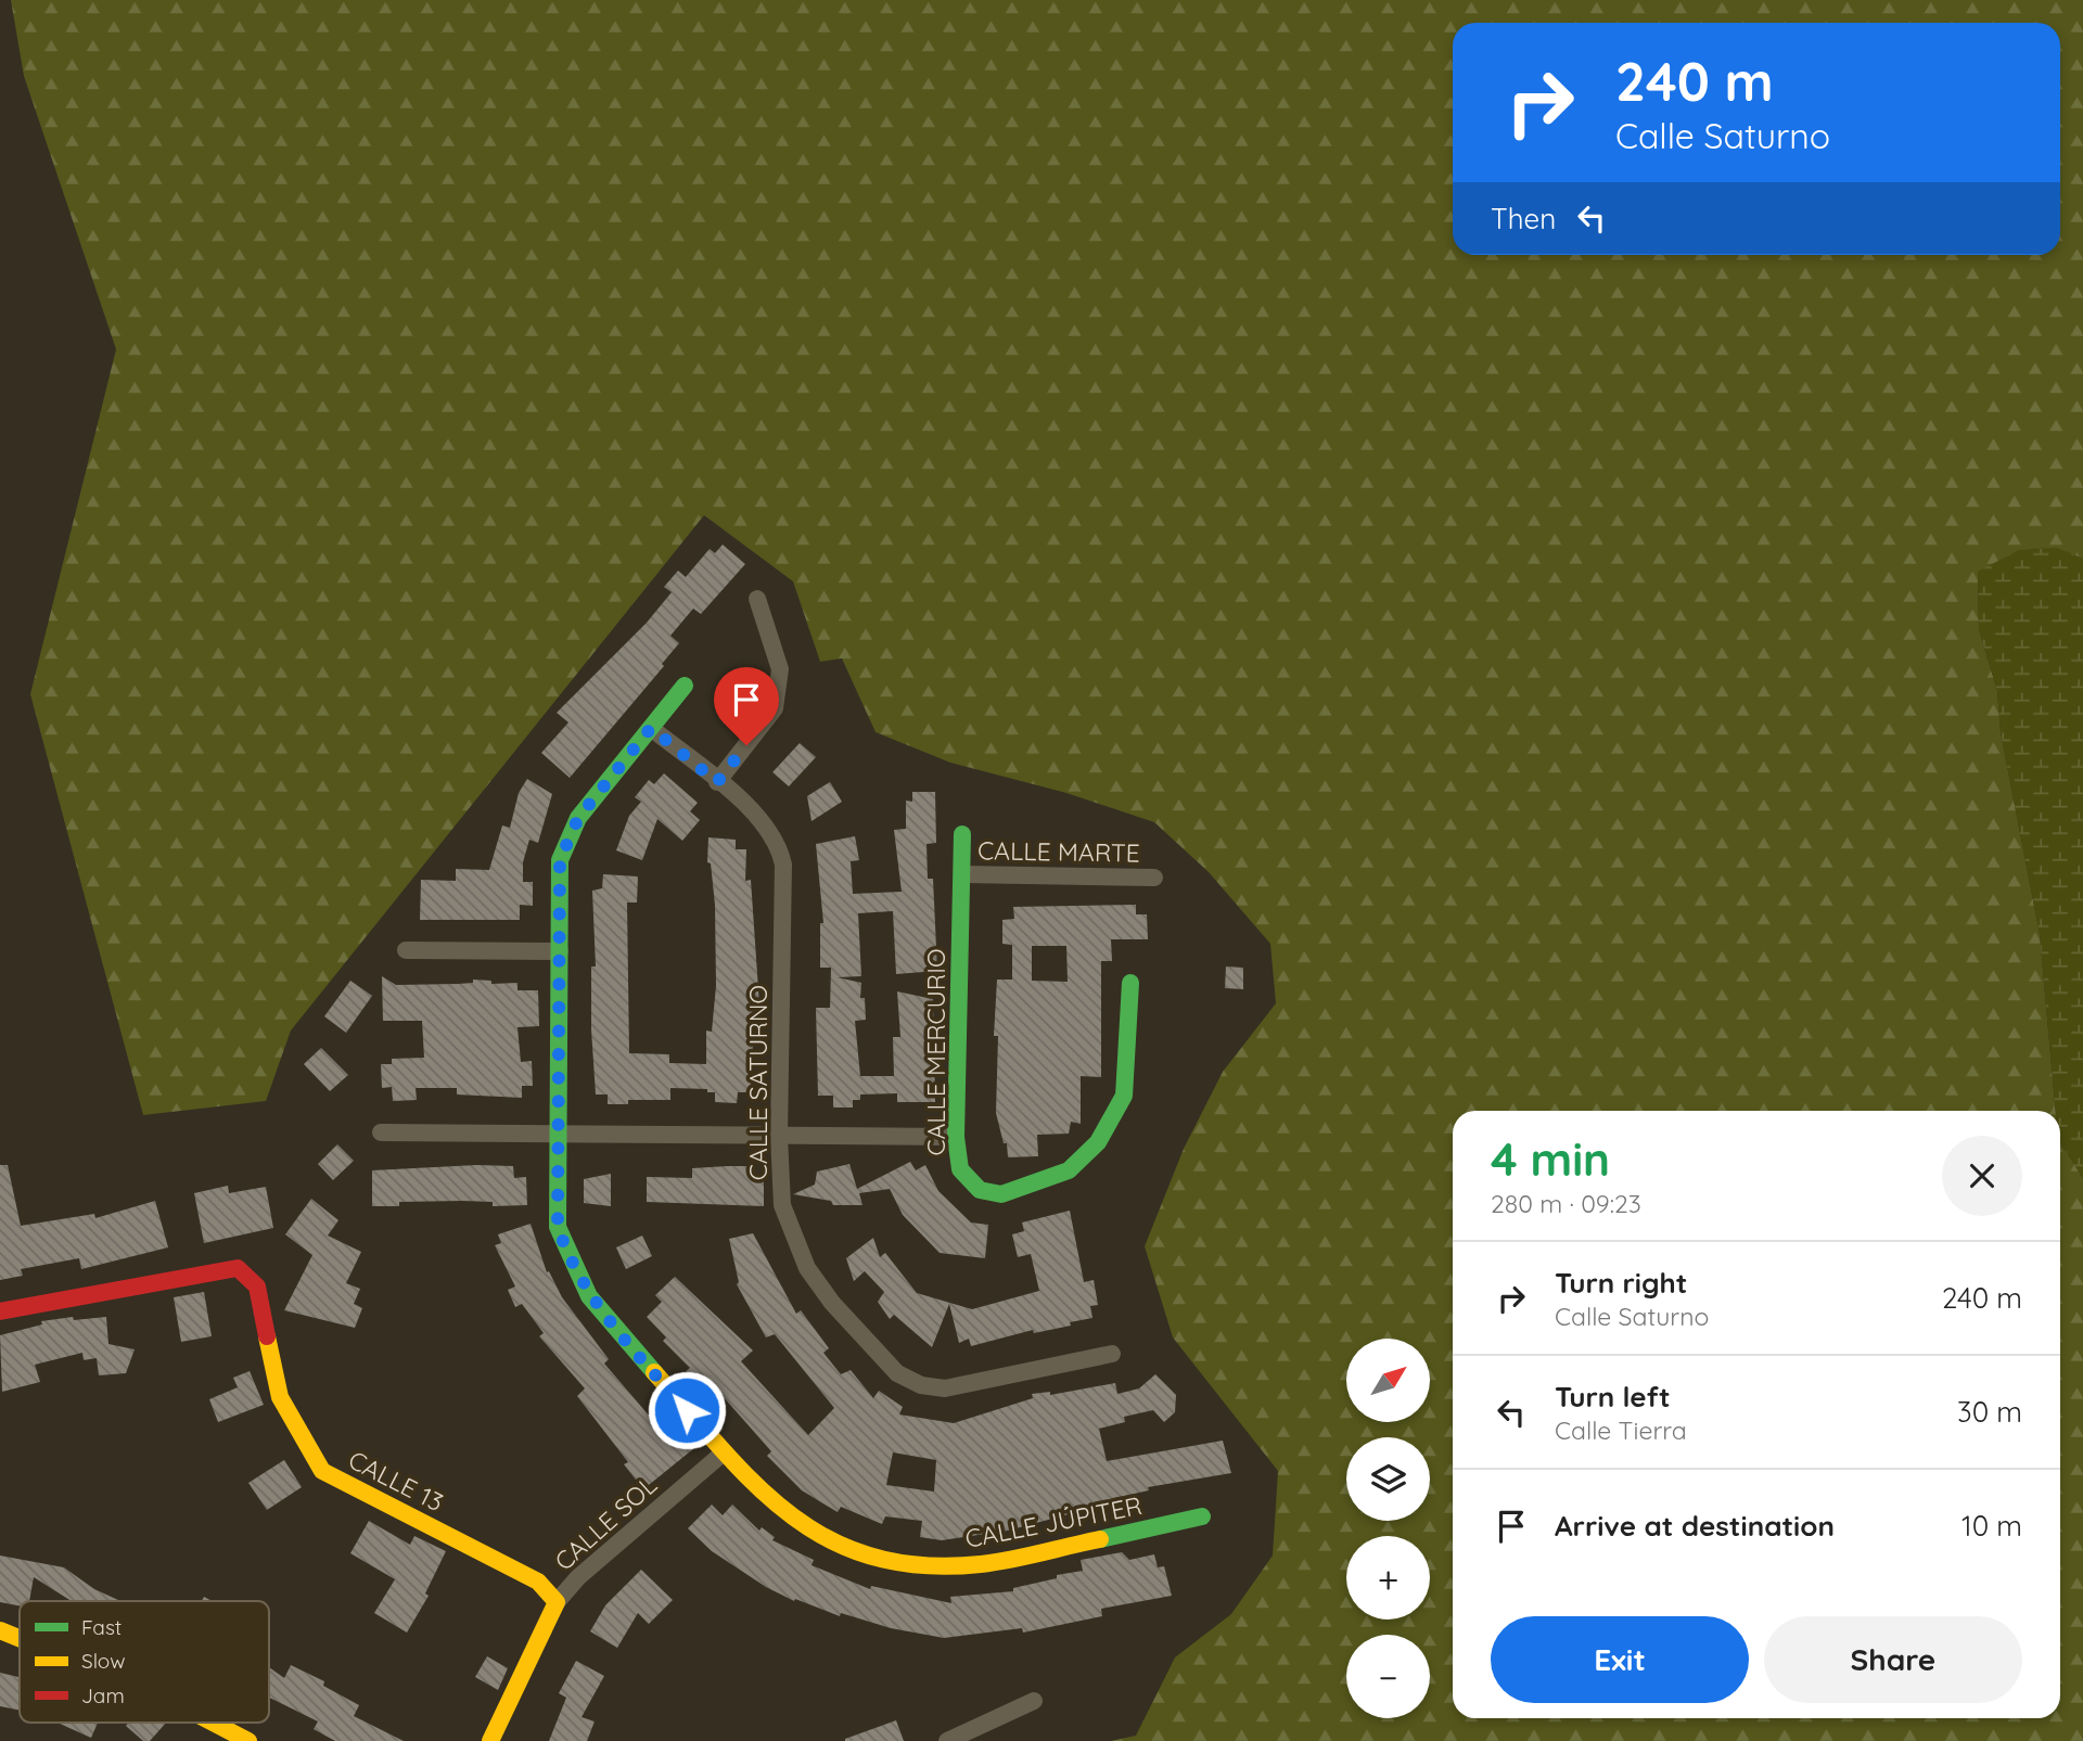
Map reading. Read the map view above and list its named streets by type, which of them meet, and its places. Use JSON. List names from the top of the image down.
{
  "streets": {
    "street": [
      "CALLE MARTE",
      "CALLE MERCURIO",
      "CALLE SATURNO",
      "CALLE 13",
      "CALLE JÚPITER",
      "CALLE SOL"
    ]
  },
  "crossings": [
    ["CALLE MARTE", "CALLE MERCURIO"],
    ["CALLE SATURNO", "CALLE JÚPITER"],
    ["CALLE 13", "CALLE SOL"],
    ["CALLE JÚPITER", "CALLE SOL"]
  ],
  "legend": ["Fast", "Slow", "Jam"],
  "north": "top right",
  "page": {
    "turn": ["240 m", "Calle Saturno"],
    "then": "Then",
    "heading": ["4 min", "280 m · 09:23"],
    "list": [
      {
        "name": "Turn right",
        "note": "Calle Saturno",
        "value": "240 m"
      },
      {
        "name": "Turn left",
        "note": "Calle Tierra",
        "value": "30 m"
      },
      {
        "name": "Arrive at destination",
        "value": "10 m"
      }
    ],
    "map_buttons": ["+", "−"],
    "buttons": ["Exit", "Share"]
  }
}
